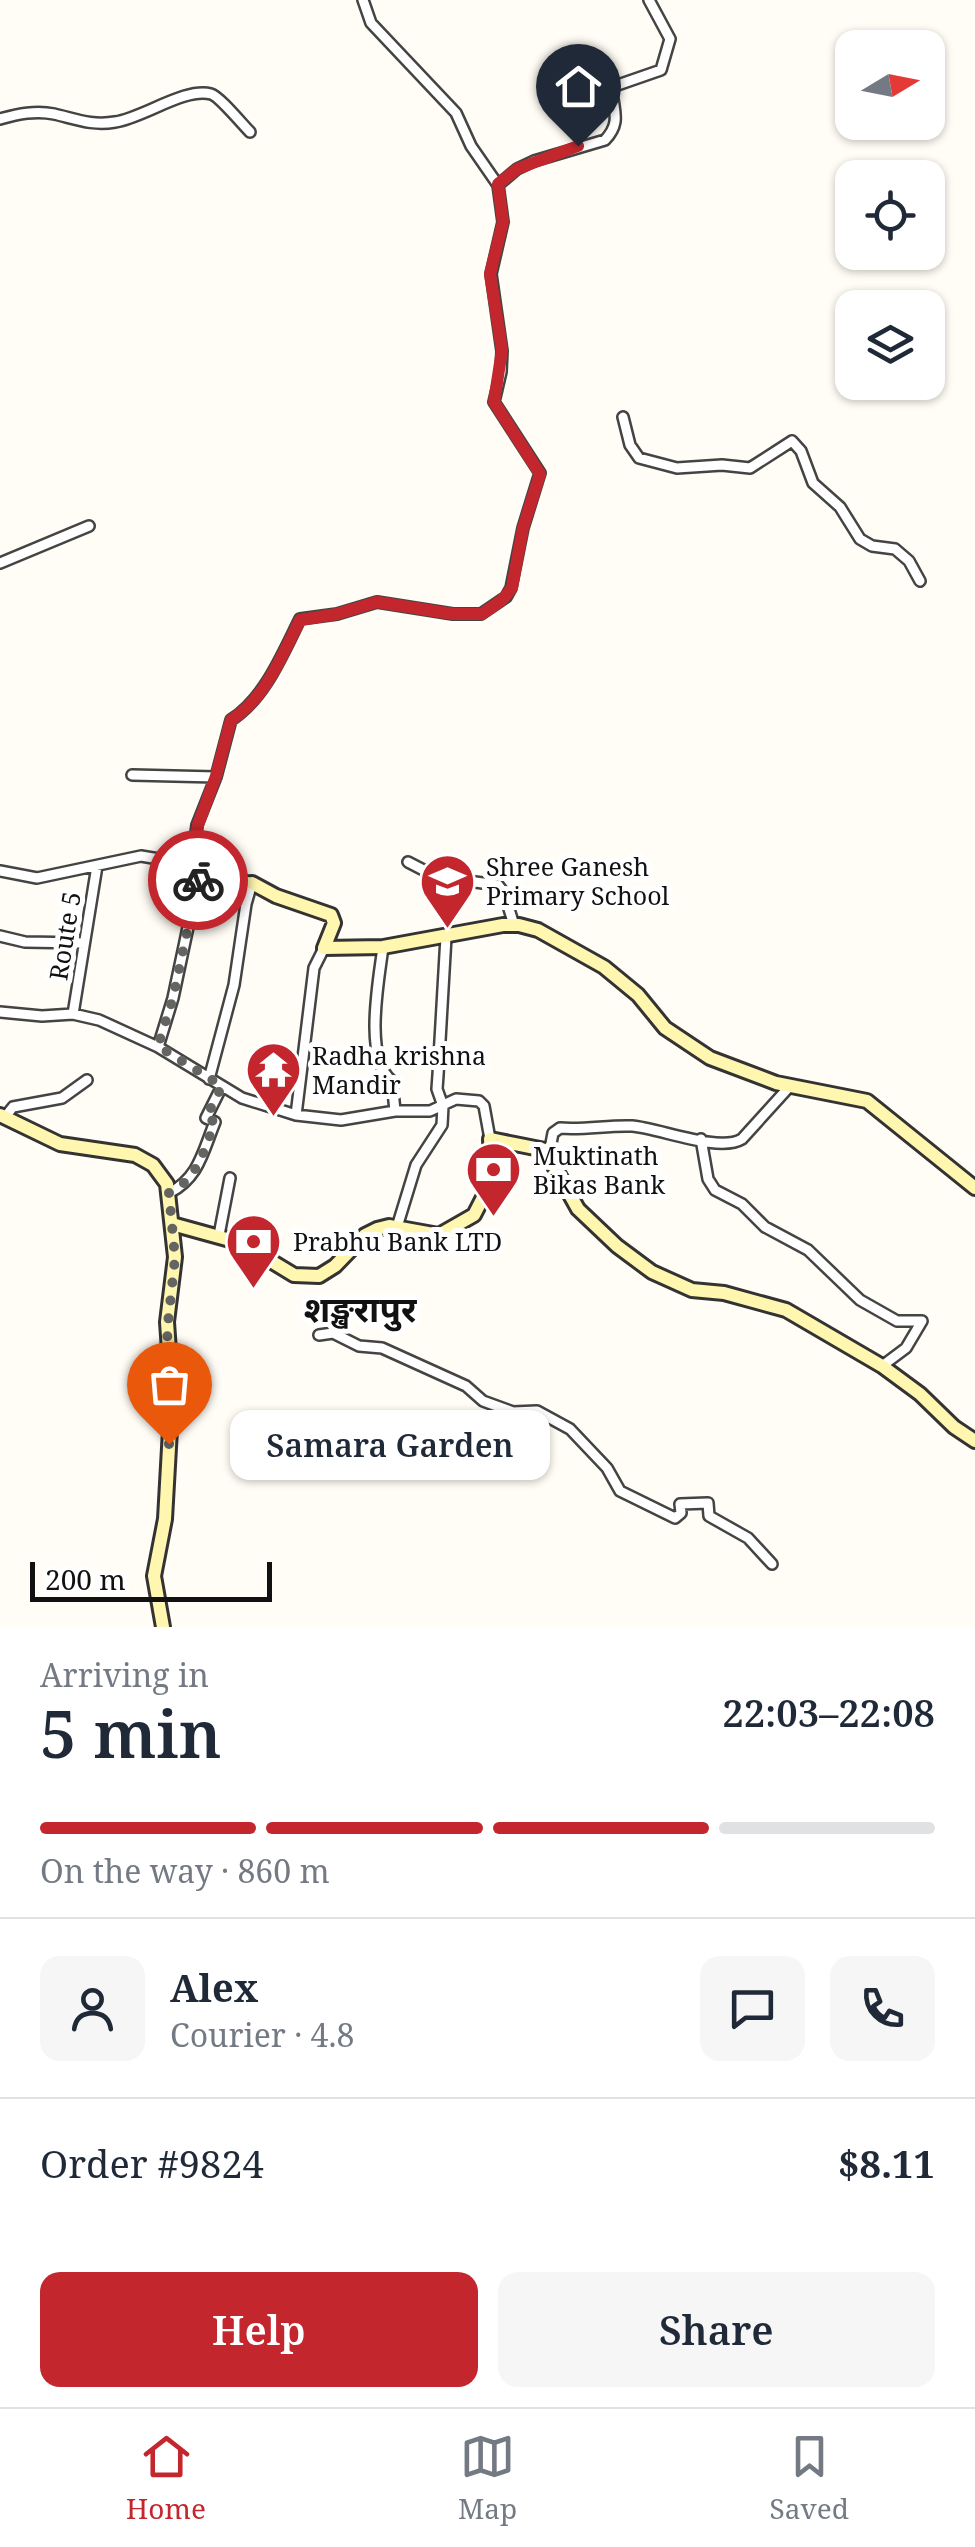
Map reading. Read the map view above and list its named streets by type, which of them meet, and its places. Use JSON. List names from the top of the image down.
{
  "streets": {
    "street": ["Route 5"]
  },
  "districts": ["शङ्खरापुर"],
  "places": {
    "school or university": ["Shree Ganesh Primary School"],
    "temple": ["Radha krishna Mandir"],
    "bank": ["Muktinath Bikas Bank", "Prabhu Bank LTD"],
    "other": ["Samara Garden"]
  },
  "scale_bar": "200 m",
  "north": "right",
  "page": {
    "bubble": "Samara Garden",
    "scale": "200 m",
    "heading": ["5 min", "Arriving in", "22:03–22:08"],
    "panel": [
      "Alex",
      "Courier · 4.8",
      "Order #9824",
      "$8.11"
    ],
    "bar": "On the way · 860 m",
    "buttons": ["Help", "Share"],
    "tabs": ["Home", "Map", "Saved"]
  }
}
